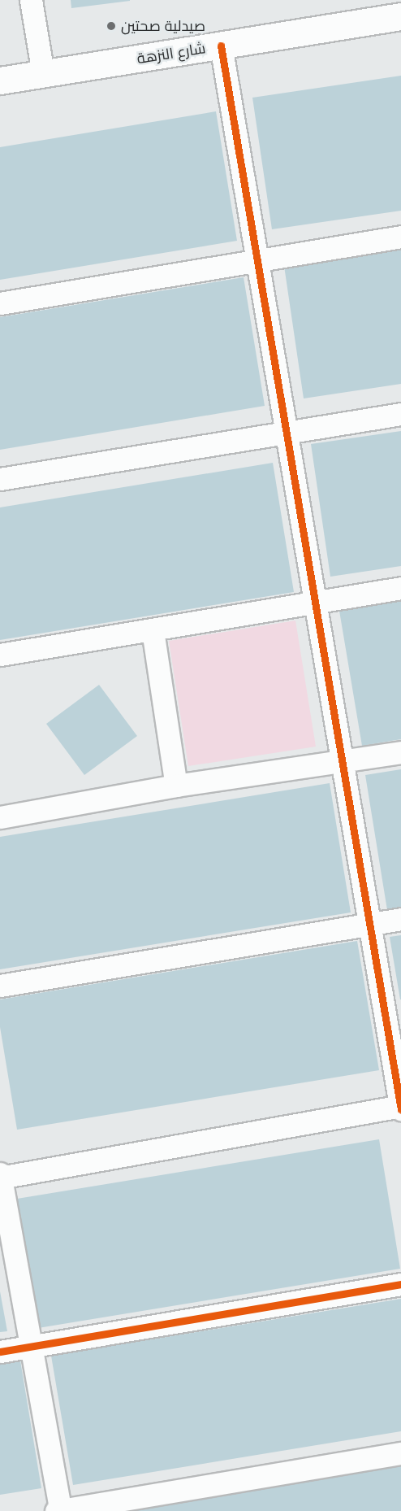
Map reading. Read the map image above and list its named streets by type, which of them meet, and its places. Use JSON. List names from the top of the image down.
{
  "streets": {
    "street": ["شارع النزهة"]
  },
  "places": ["صيدلية صحتين"]
}
